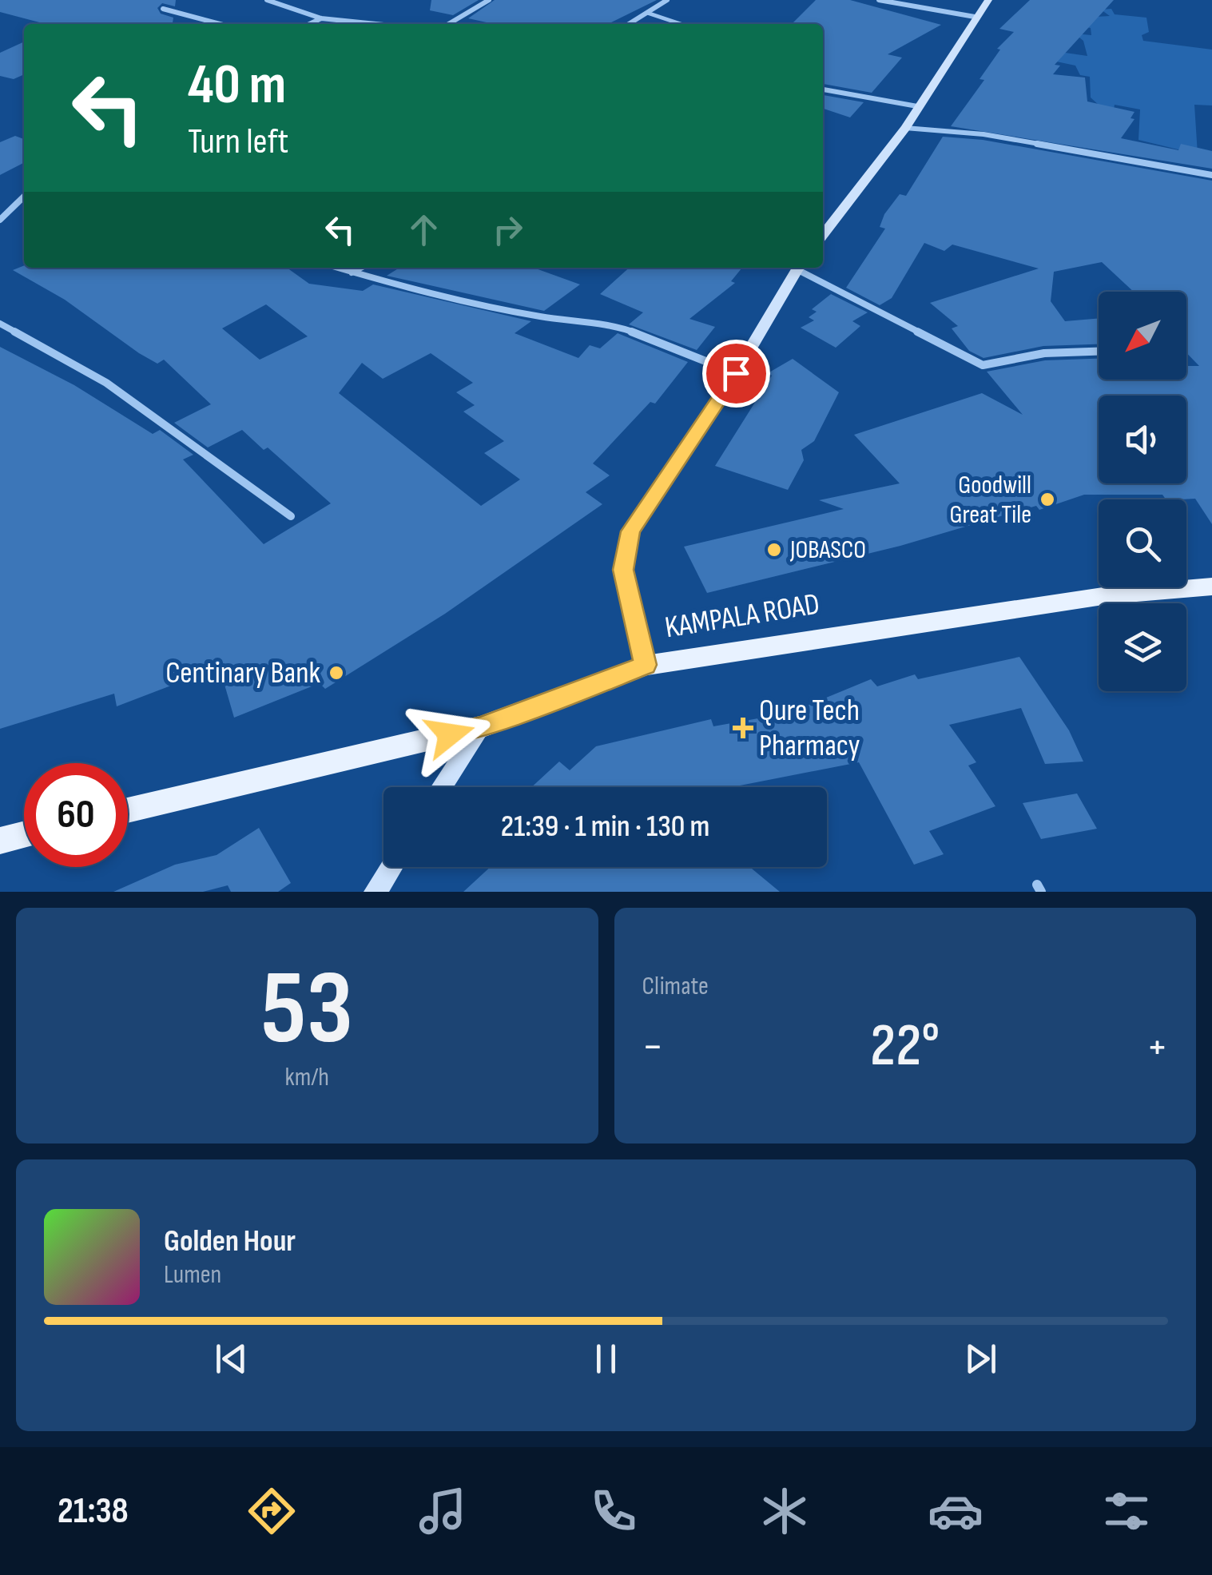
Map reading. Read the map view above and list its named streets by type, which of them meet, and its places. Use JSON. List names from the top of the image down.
{
  "streets": {
    "main road": ["KAMPALA ROAD"]
  },
  "places": {
    "other": ["Goodwill Great Tile", "JOBASCO", "Centinary Bank"],
    "health": ["Qure Tech Pharmacy"]
  },
  "north": "bottom left",
  "page": {
    "turn": ["40 m", "Turn left"],
    "limit": "60",
    "trip": "21:39 · 1 min · 130 m",
    "tile": [
      ["53", "km/h"],
      "Climate"
    ],
    "heat": ["−", "22°", "+"],
    "song": ["Golden Hour", "Lumen"],
    "tabs": "21:38"
  }
}
